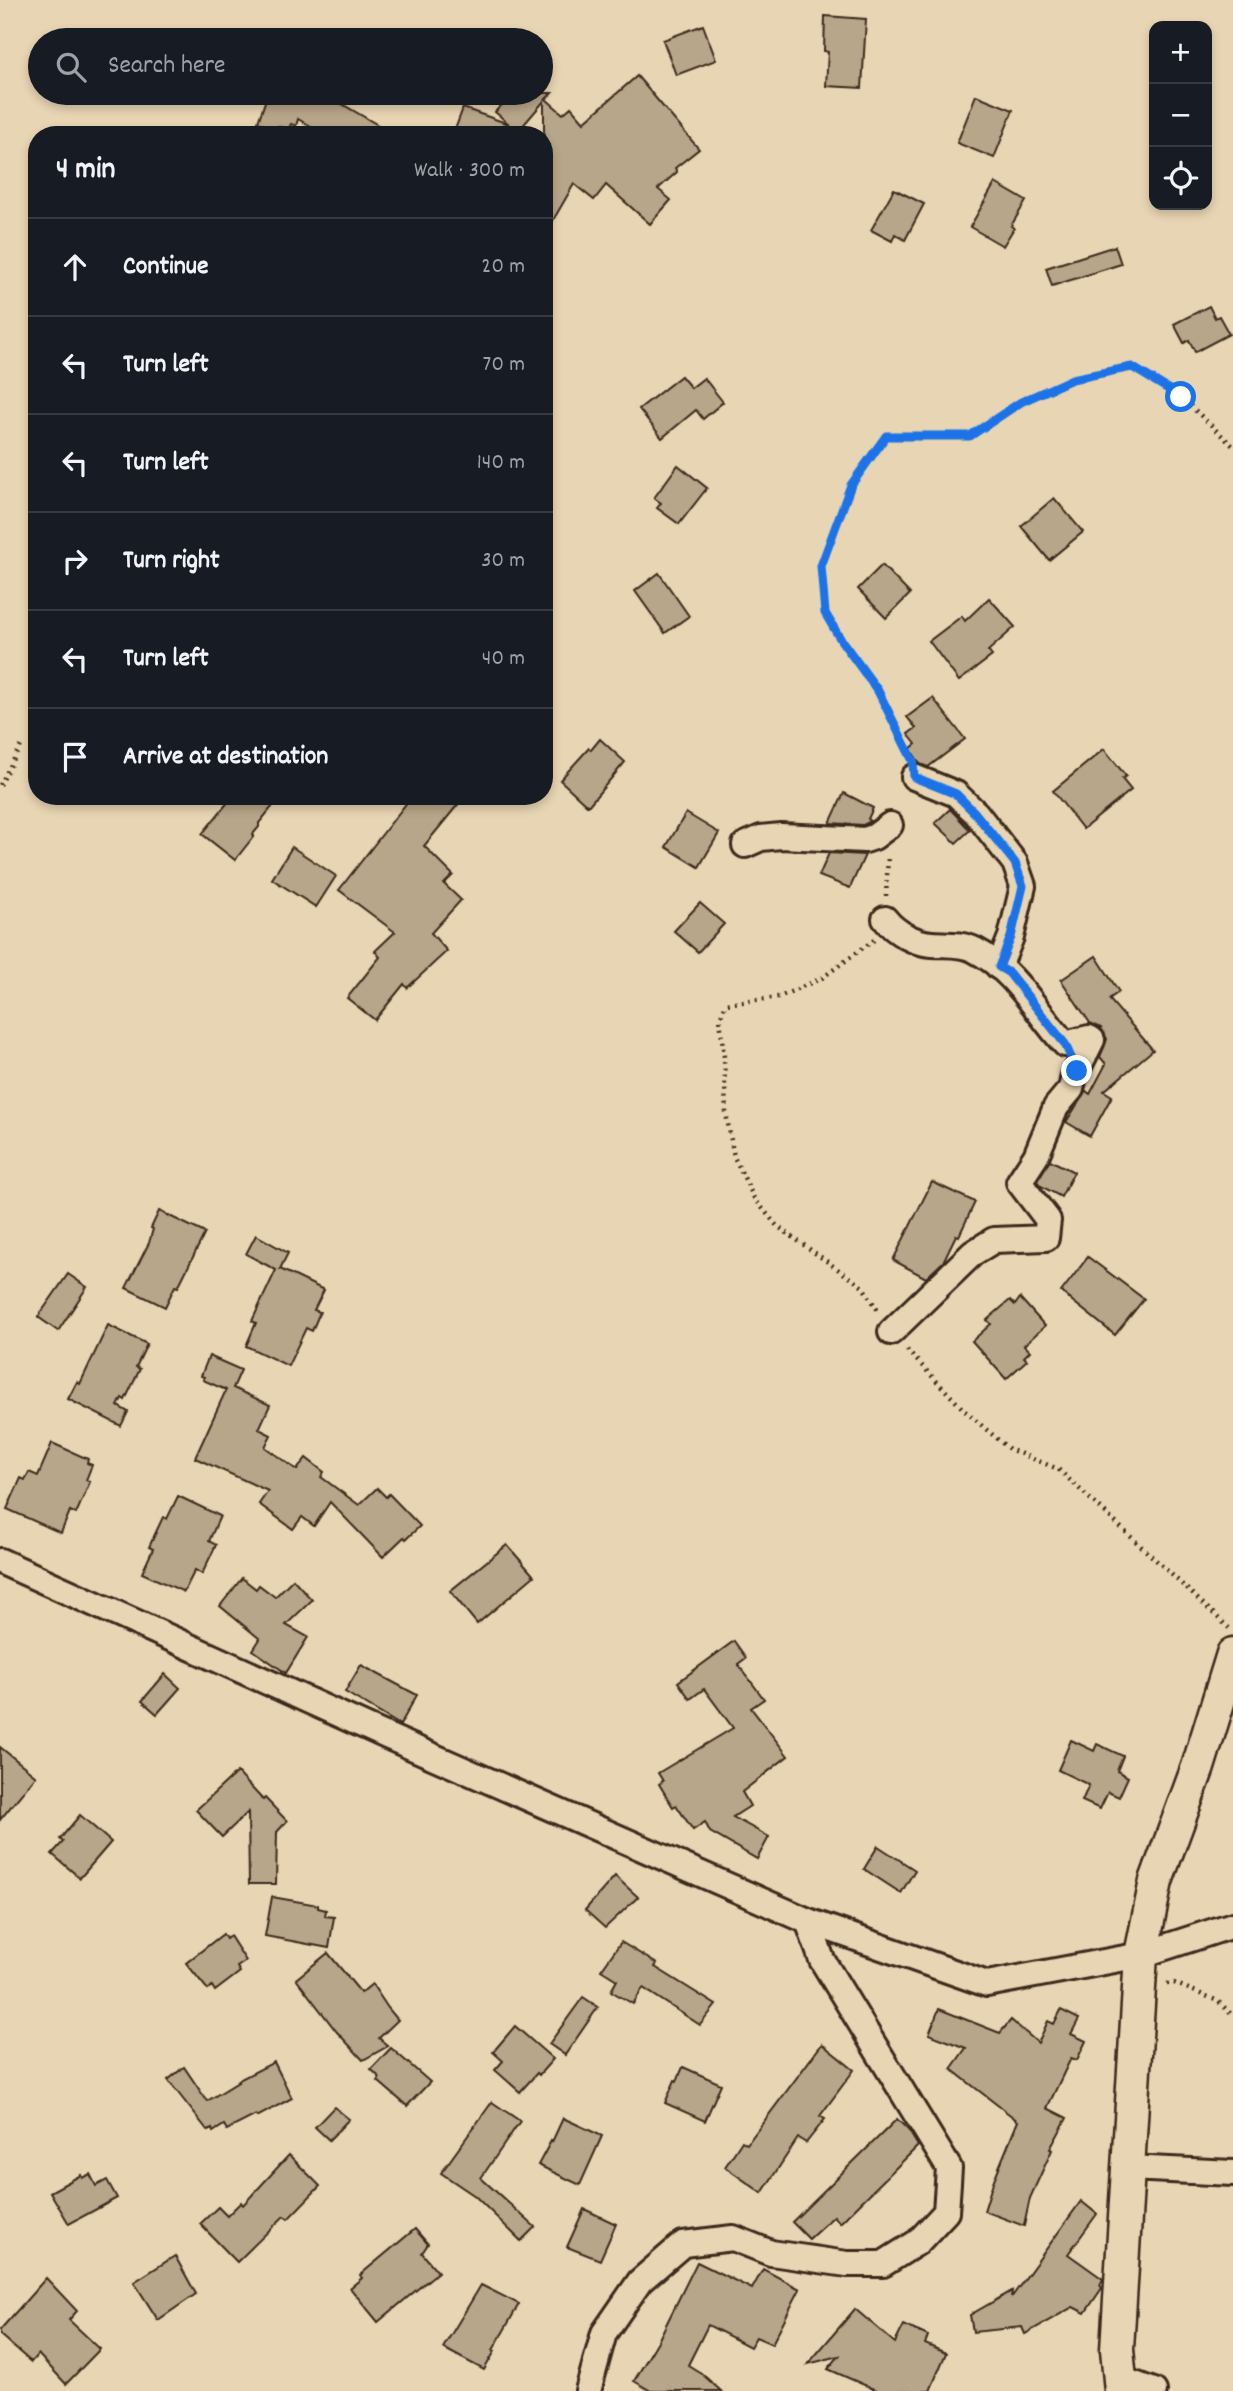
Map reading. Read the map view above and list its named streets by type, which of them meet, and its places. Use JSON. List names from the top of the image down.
{
  "page": {
    "map_buttons": ["+", "−"],
    "search": "Search here",
    "heading": ["4 min", "Walk · 300 m"],
    "list": [
      ["Continue", "20 m"],
      ["Turn left", "70 m"],
      ["Turn left", "140 m"],
      ["Turn right", "30 m"],
      ["Turn left", "40 m"],
      "Arrive at destination"
    ]
  }
}
